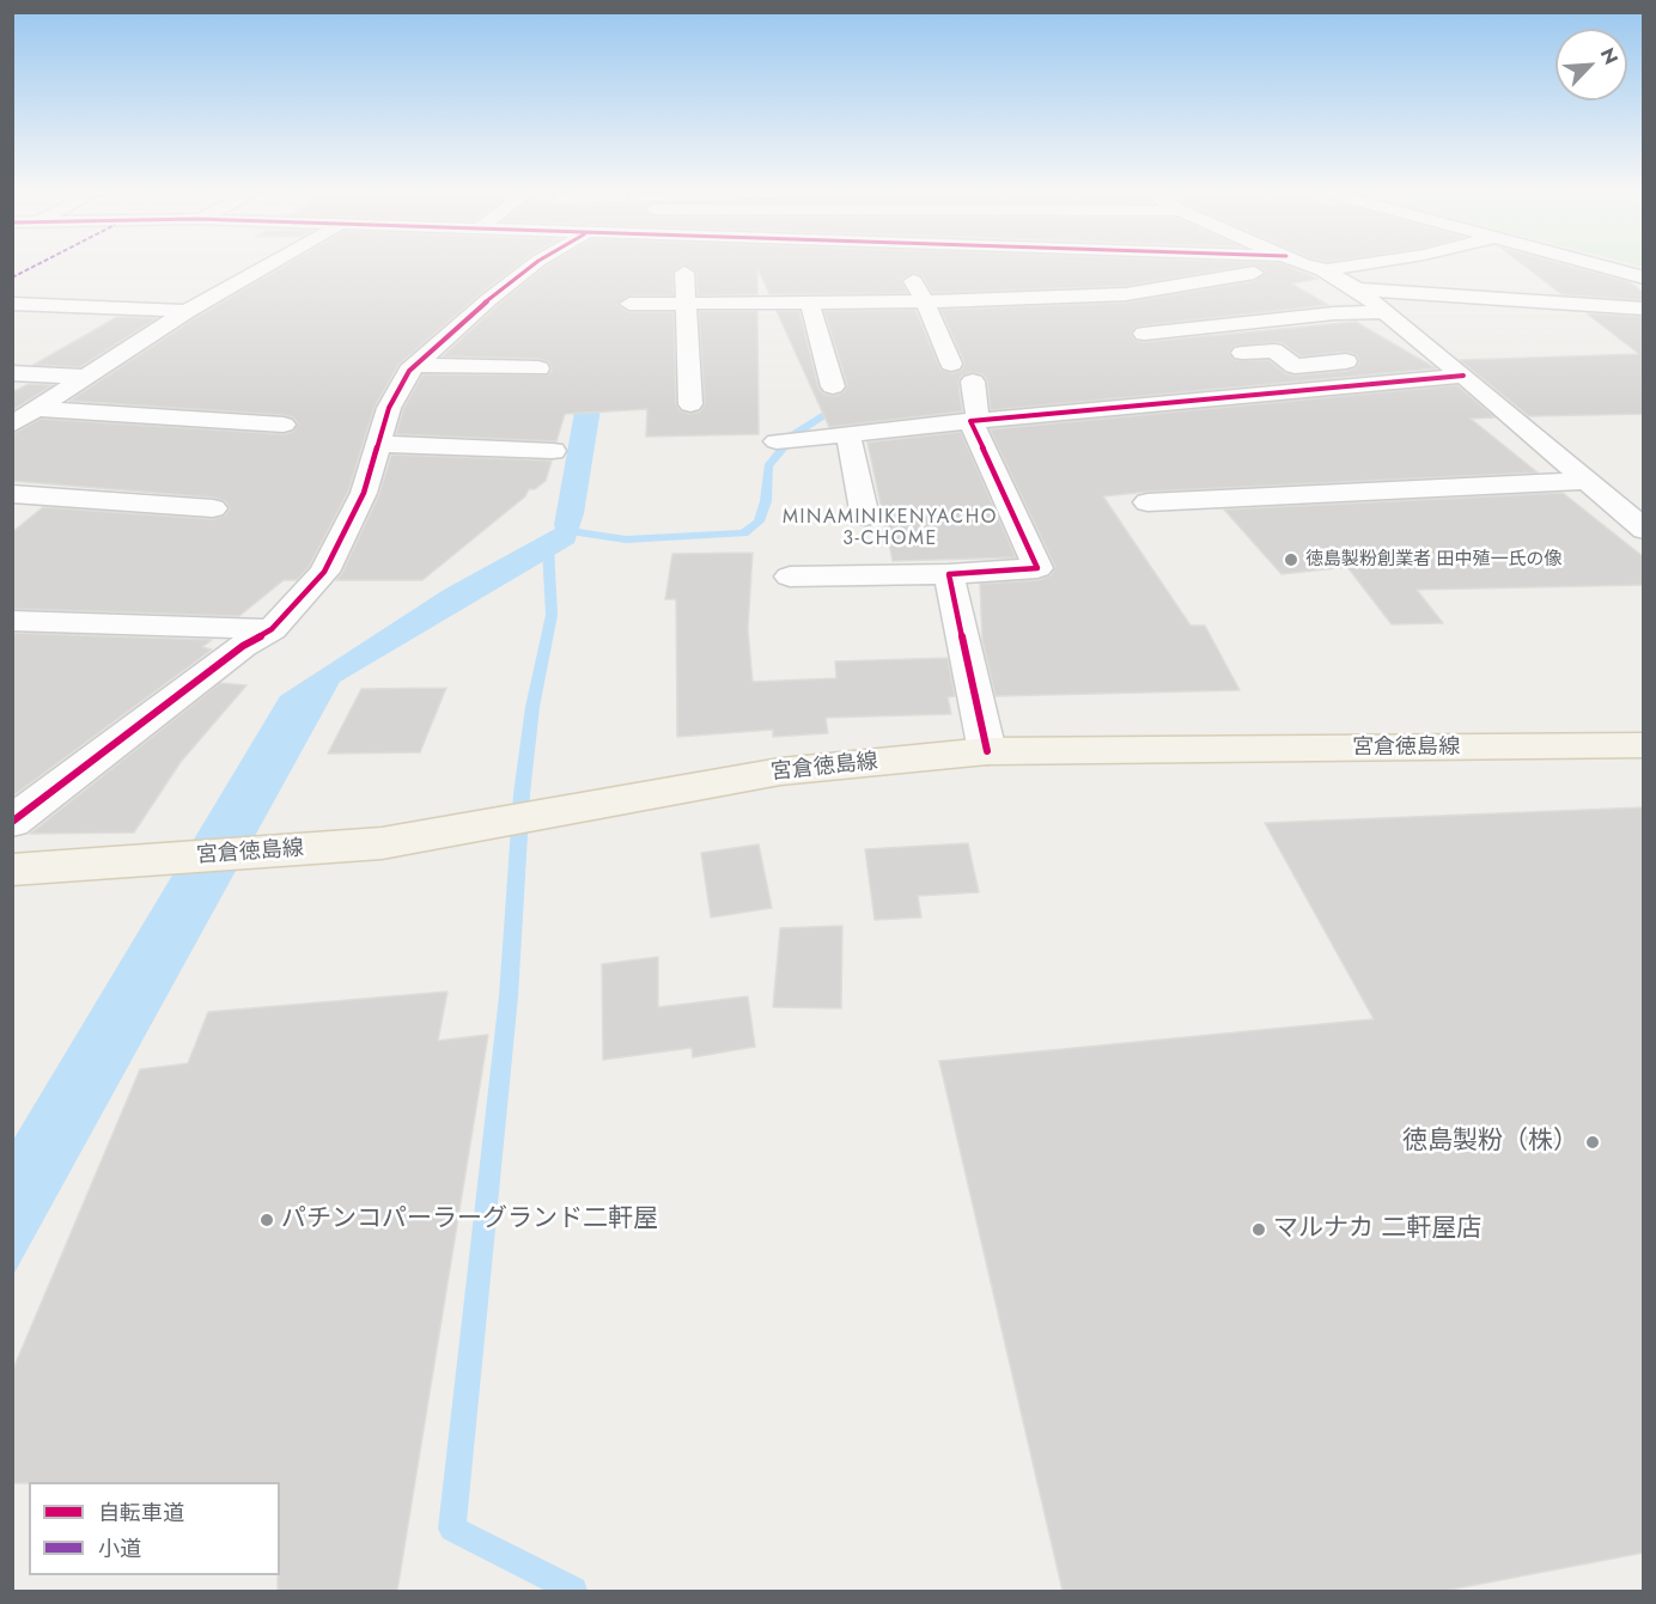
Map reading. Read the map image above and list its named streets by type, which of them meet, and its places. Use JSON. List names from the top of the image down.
{
  "streets": {
    "main road": ["宮倉徳島線"]
  },
  "districts": ["MINAMINIKENYACHO 3-CHOME"],
  "places": [
    "徳島製粉創業者 田中殖一氏の像",
    "徳島製粉（株）",
    "パチンコパーラーグランド二軒屋",
    "マルナカ 二軒屋店"
  ],
  "legend": ["自転車道", "小道"],
  "north": "top right"
}
